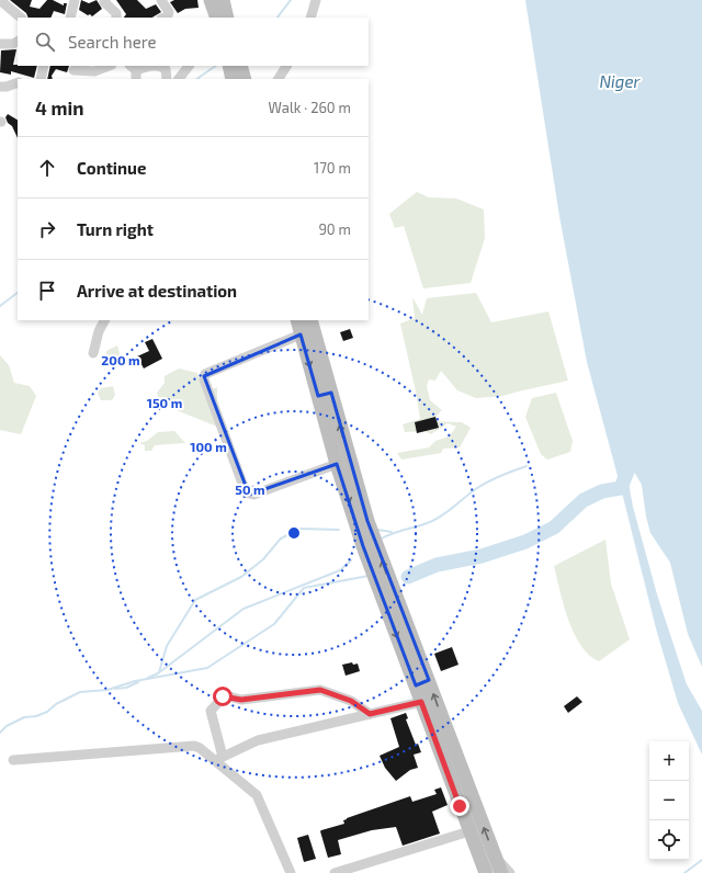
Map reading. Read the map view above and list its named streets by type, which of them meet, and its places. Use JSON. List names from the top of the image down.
{
  "water": ["Niger"],
  "page": {
    "search": "Search here",
    "heading": ["4 min", "Walk · 260 m"],
    "list": [
      ["Continue", "170 m"],
      ["Turn right", "90 m"],
      "Arrive at destination"
    ],
    "map_buttons": ["+", "−"]
  },
  "rings": [
    "200 m",
    "150 m",
    "100 m",
    "50 m"
  ]
}
